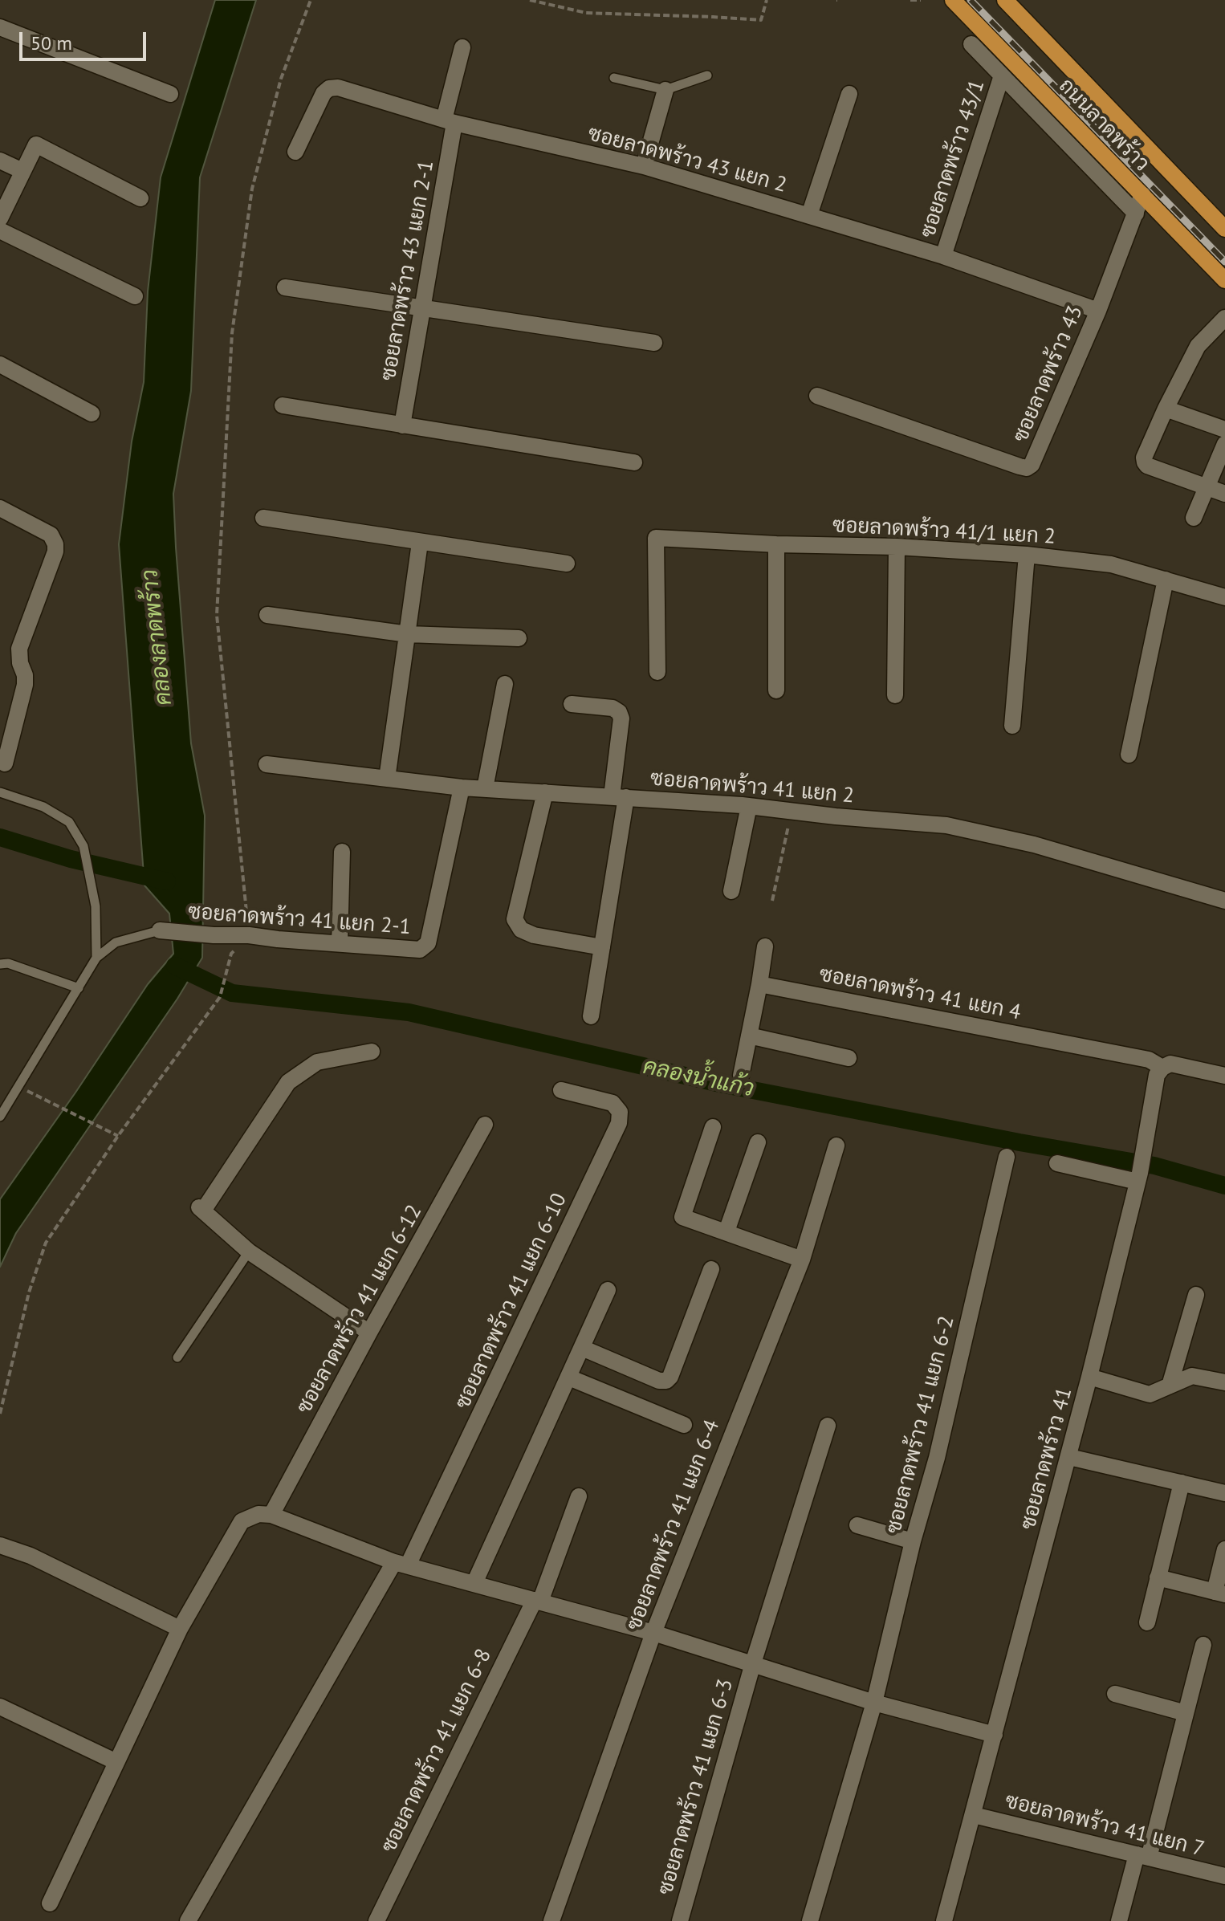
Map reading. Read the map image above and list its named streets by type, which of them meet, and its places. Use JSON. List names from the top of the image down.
{
  "streets": {
    "main road": ["ถนนลาดพร้าว"],
    "street": [
      "ซอยลาดพร้าว 43/1",
      "ซอยลาดพร้าว 43 แยก 2",
      "ซอยลาดพร้าว 43 แยก 2-1",
      "ซอยลาดพร้าว 43",
      "ซอยลาดพร้าว 41/1 แยก 2",
      "ซอยลาดพร้าว 41 แยก 2",
      "ซอยลาดพร้าว 41 แยก 2-1",
      "ซอยลาดพร้าว 41 แยก 4",
      "ซอยลาดพร้าว 41 แยก 6-10",
      "ซอยลาดพร้าว 41 แยก 6-12",
      "ซอยลาดพร้าว 41 แยก 6-2",
      "ซอยลาดพร้าว 41",
      "ซอยลาดพร้าว 41 แยก 6-4",
      "ซอยลาดพร้าว 41 แยก 6-8",
      "ซอยลาดพร้าว 41 แยก 6-3",
      "ซอยลาดพร้าว 41 แยก 7"
    ]
  },
  "crossings": [
    ["ถนนลาดพร้าว", "ซอยลาดพร้าว 43"],
    ["ซอยลาดพร้าว 43/1", "ซอยลาดพร้าว 43 แยก 2"],
    ["ซอยลาดพร้าว 43 แยก 2", "ซอยลาดพร้าว 43 แยก 2-1"],
    ["ซอยลาดพร้าว 43 แยก 2", "ซอยลาดพร้าว 43"],
    ["ซอยลาดพร้าว 41 แยก 2", "ซอยลาดพร้าว 41 แยก 2-1"],
    ["ซอยลาดพร้าว 41 แยก 4", "ซอยลาดพร้าว 41"],
    ["ซอยลาดพร้าว 41", "ซอยลาดพร้าว 41 แยก 7"]
  ],
  "water": ["คลองลาดพร้าว", "คลองน้ำแก้ว"],
  "scale_bar": "50 m"
}
